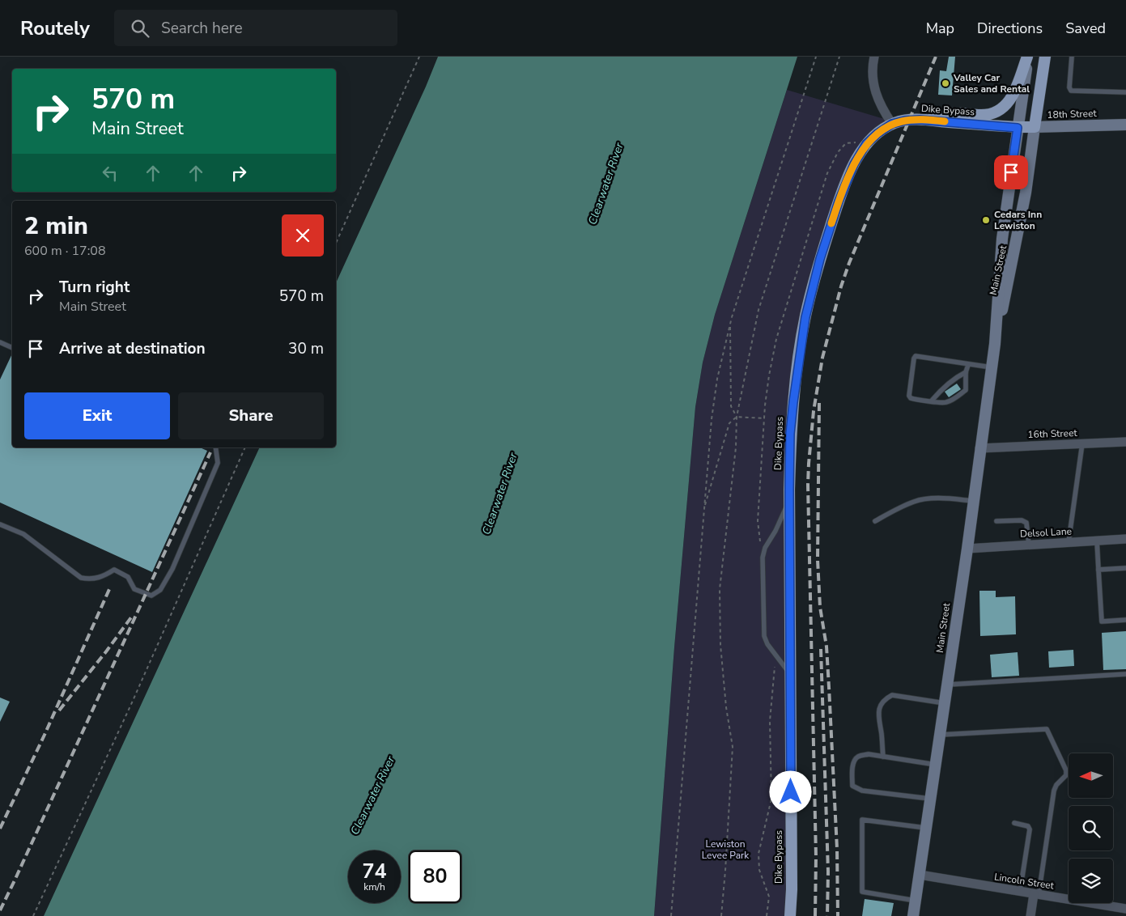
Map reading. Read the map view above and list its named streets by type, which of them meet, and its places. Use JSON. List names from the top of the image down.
{
  "streets": {
    "highway": ["Dike Bypass", "18th Street", "Main Street"],
    "street": ["16th Street", "Delsol Lane", "Lincoln Street"]
  },
  "crossings": [
    ["Dike Bypass", "18th Street"],
    ["Dike Bypass", "Main Street"],
    ["18th Street", "Main Street"],
    ["Main Street", "16th Street"],
    ["Main Street", "Delsol Lane"],
    ["Main Street", "Lincoln Street"]
  ],
  "water": ["Clearwater River"],
  "parks": ["Lewiston Levee Park"],
  "places": ["Valley Car Sales and Rental", "Cedars Inn Lewiston"],
  "north": "left",
  "page": {
    "header": "Routely",
    "search": "Search here",
    "nav": ["Map", "Directions", "Saved"],
    "turn": ["570 m", "Main Street"],
    "heading": ["2 min", "600 m · 17:08"],
    "list": [
      {
        "name": "Turn right",
        "note": "Main Street",
        "value": "570 m"
      },
      {
        "name": "Arrive at destination",
        "value": "30 m"
      }
    ],
    "buttons": ["Exit", "Share"],
    "speed": "74 km/h",
    "limit": "80"
  }
}
